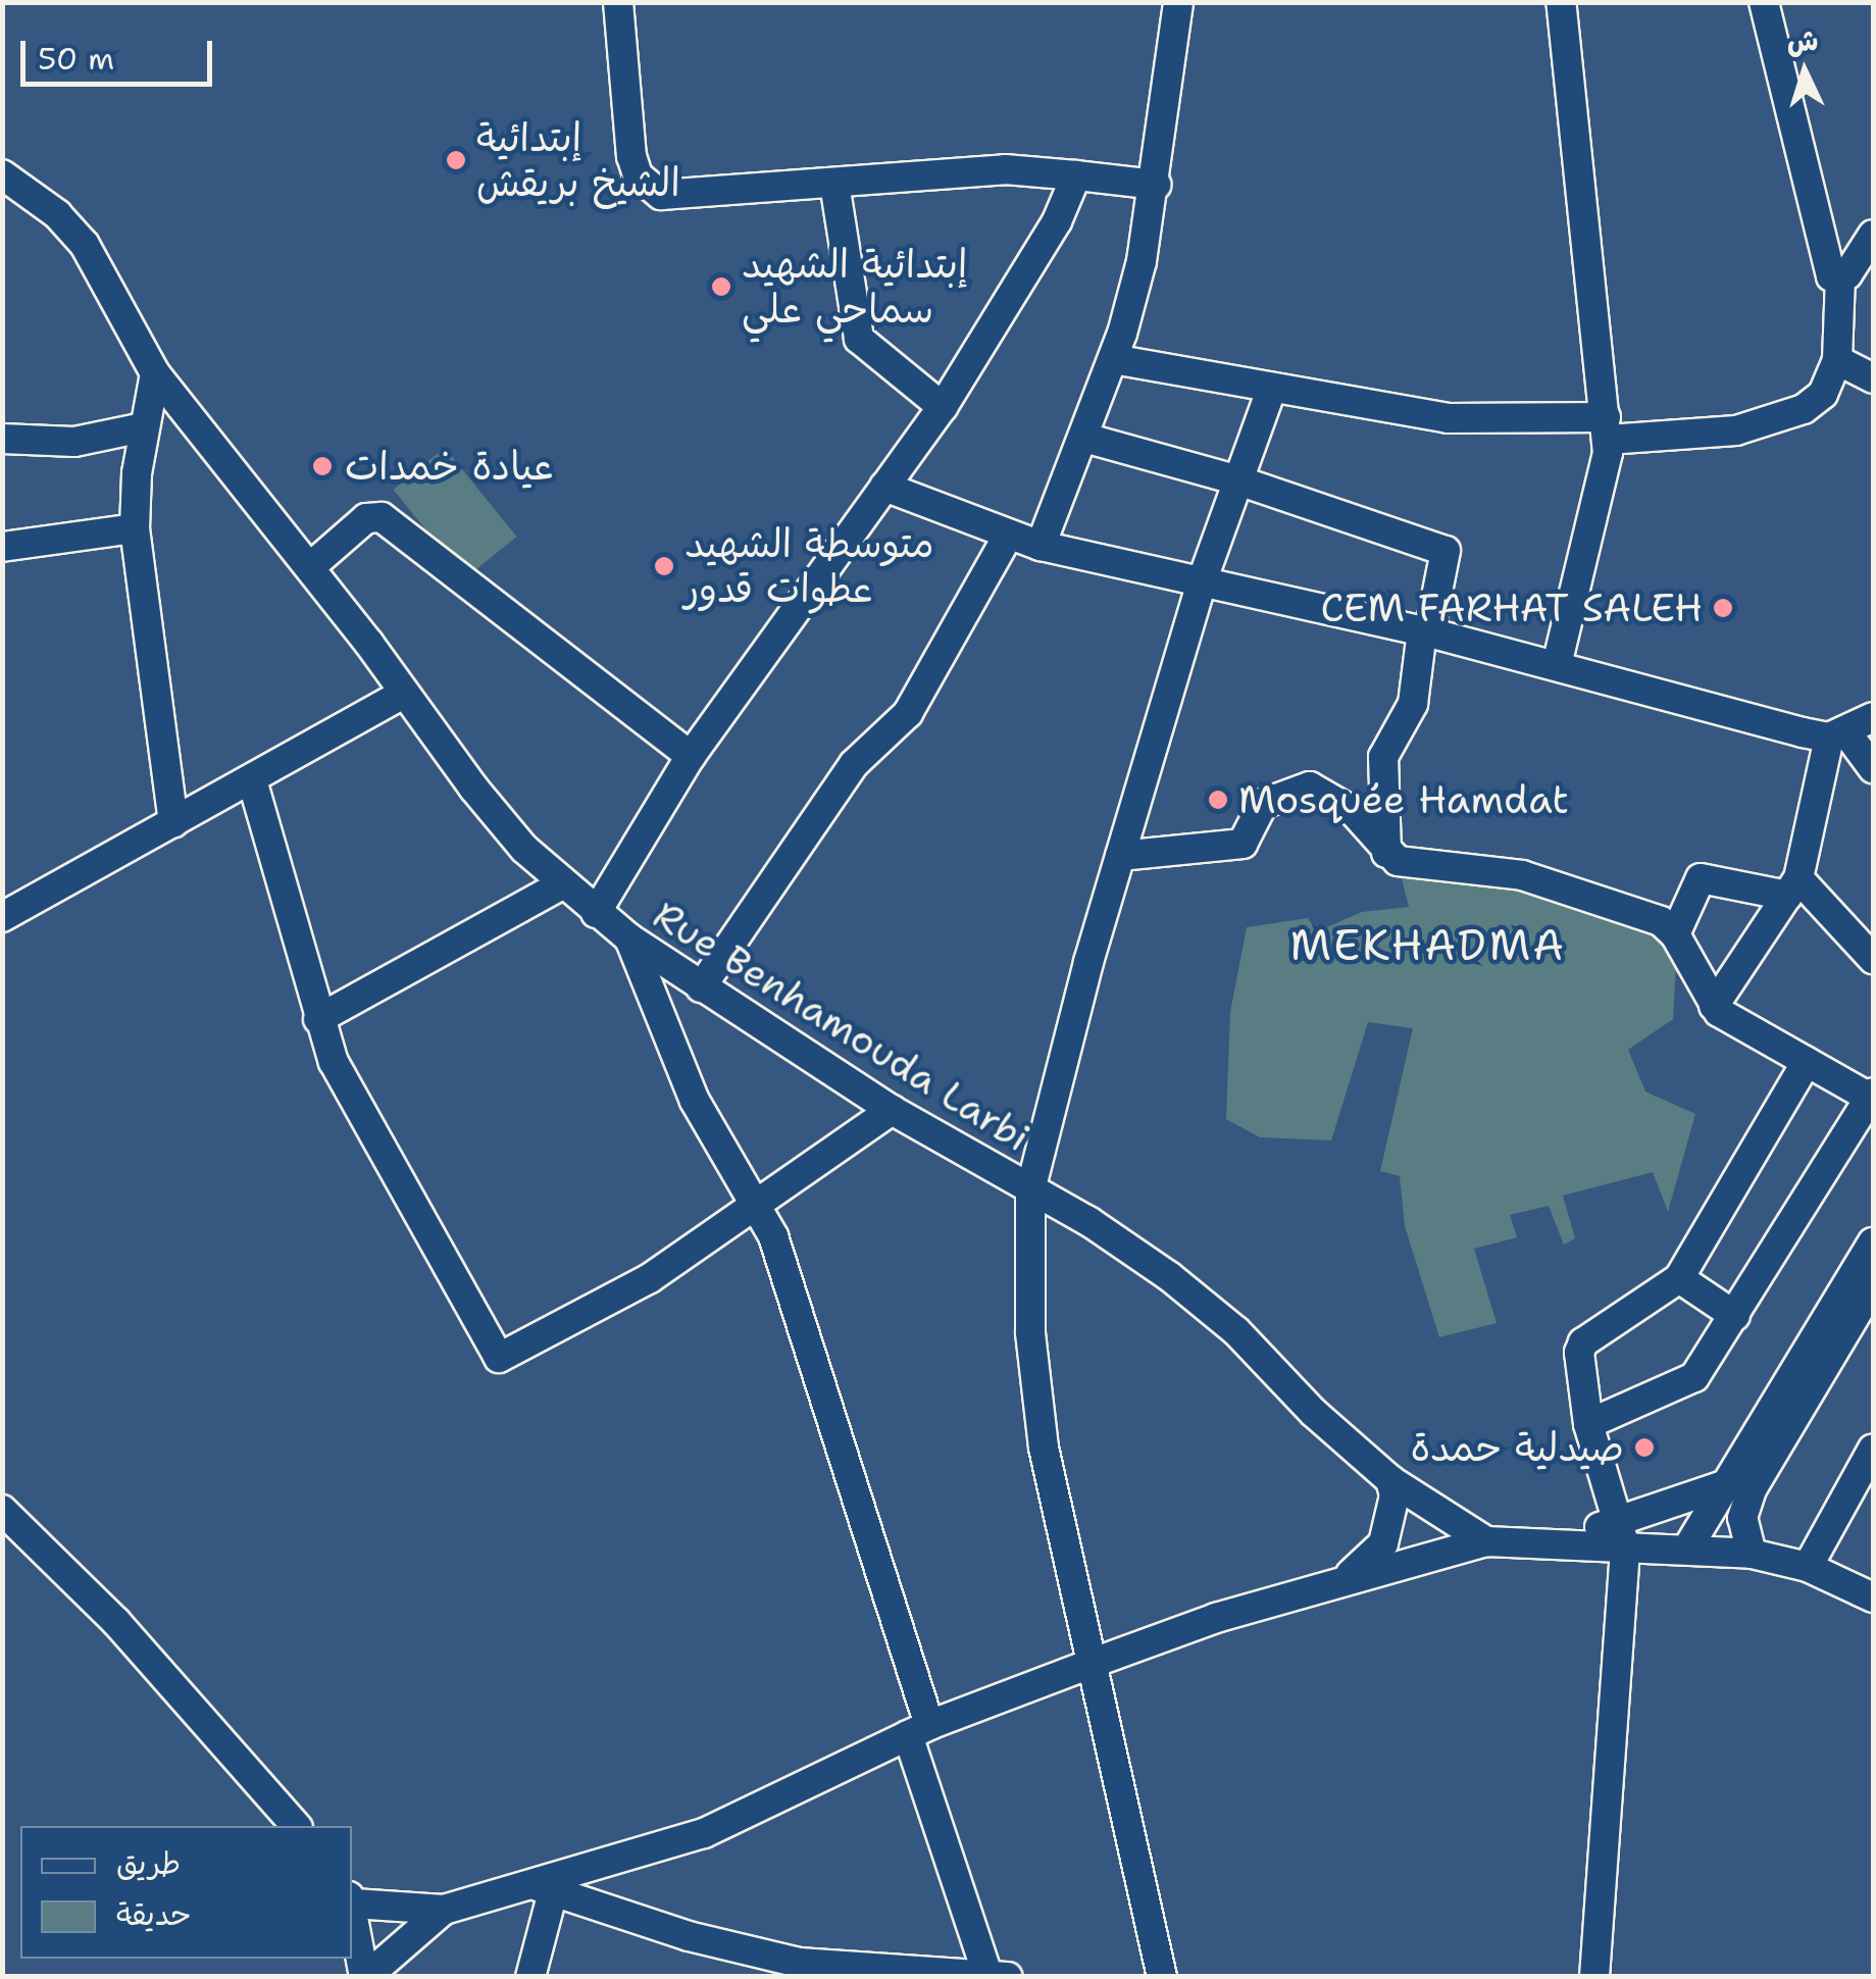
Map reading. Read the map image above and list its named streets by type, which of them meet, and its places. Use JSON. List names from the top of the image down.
{
  "streets": {
    "street": ["Rue Benhamouda Larbi"]
  },
  "districts": ["MEKHADMA"],
  "places": [
    "إبتدائية الشيخ بريقش",
    "إبتدائية الشهيد سماحي علي",
    "عيادة خمدات",
    "متوسطة الشهيد عطوات قدور",
    "CEM FARHAT SALEH",
    "Mosquée Hamdat",
    "صيدلية حمدة"
  ],
  "legend": ["طريق", "حديقة"],
  "scale_bar": "50 m",
  "north": "top"
}
